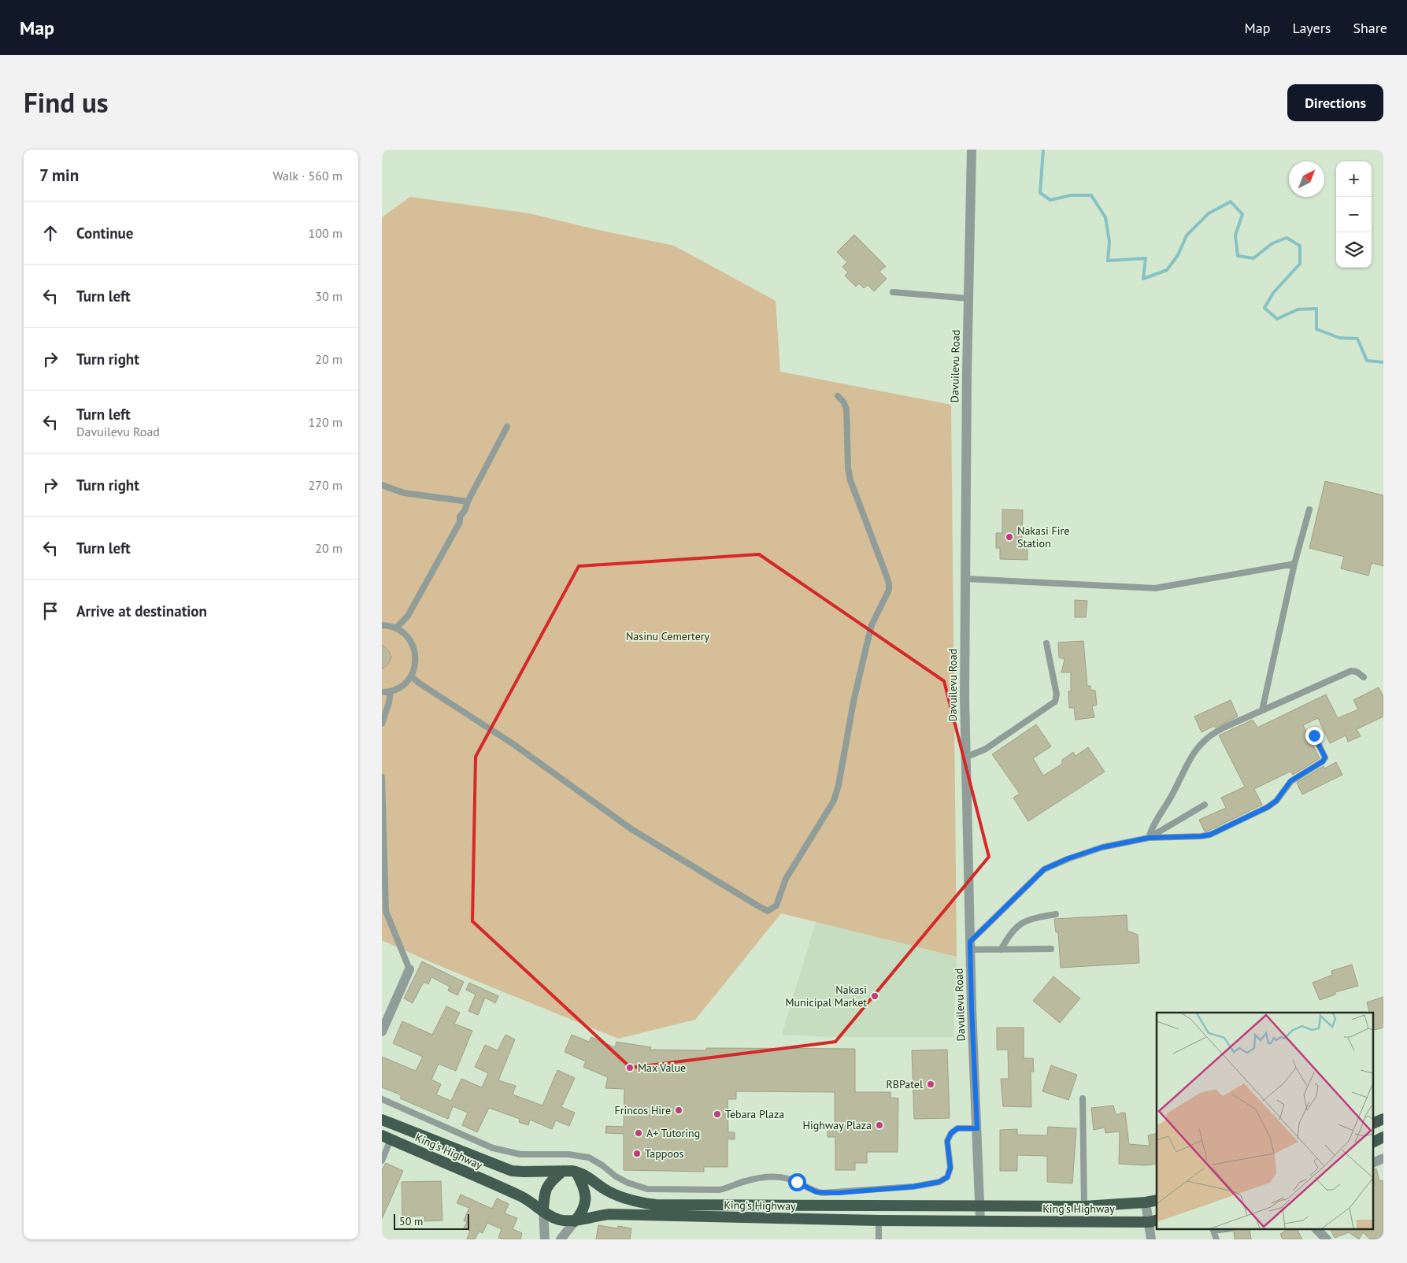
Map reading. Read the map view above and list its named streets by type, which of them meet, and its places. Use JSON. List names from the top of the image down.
{
  "streets": {
    "highway": ["King's Highway"],
    "street": ["Davuilevu Road"]
  },
  "crossings": [
    ["Davuilevu Road", "King's Highway"]
  ],
  "parks": ["Nasinu Cemertery"],
  "places": [
    "Nakasi Fire Station",
    "Nakasi Municipal Market",
    "Max Value",
    "RBPatel",
    "Frincos Hire",
    "Tebara Plaza",
    "Highway Plaza",
    "A+ Tutoring",
    "Tappoos"
  ],
  "scale_bar": "50 m",
  "north": "top right",
  "page": {
    "header": "Map",
    "nav": ["Map", "Layers", "Share"],
    "title": "Find us",
    "buttons": "Directions",
    "heading": ["7 min", "Walk · 560 m"],
    "map_buttons": ["+", "−"],
    "list": [
      ["Continue", "100 m"],
      ["Turn left", "30 m"],
      ["Turn right", "20 m"],
      ["Turn left", "Davuilevu Road", "120 m"],
      ["Turn right", "270 m"],
      ["Turn left", "20 m"],
      "Arrive at destination"
    ],
    "scale": "50 m"
  }
}
